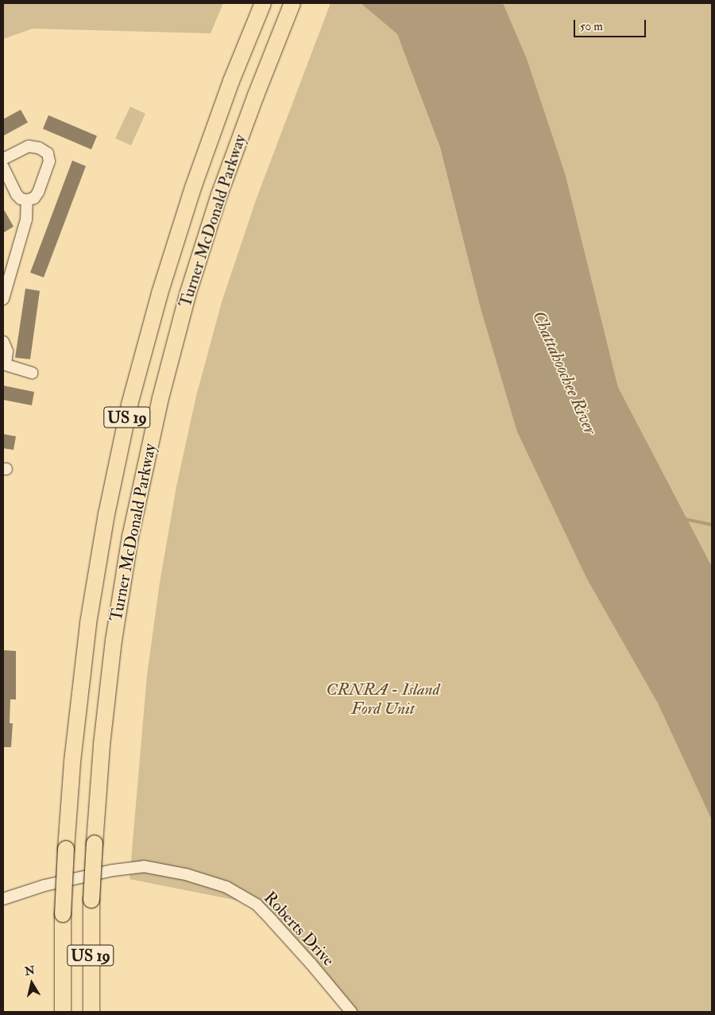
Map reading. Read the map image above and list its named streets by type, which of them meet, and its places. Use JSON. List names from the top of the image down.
{
  "streets": {
    "highway": ["Turner McDonald Parkway", "US 19"],
    "street": ["Roberts Drive"]
  },
  "water": ["Chattahoochee River"],
  "parks": ["CRNRA - Island Ford Unit"],
  "scale_bar": "50 m",
  "north": "top"
}
